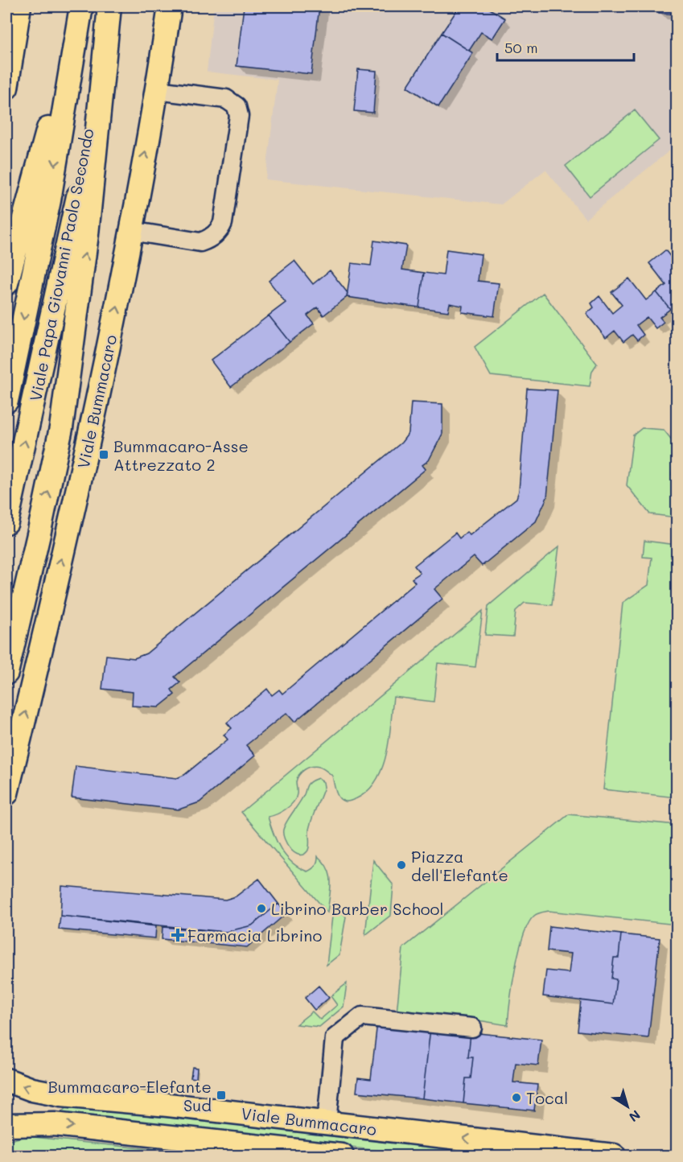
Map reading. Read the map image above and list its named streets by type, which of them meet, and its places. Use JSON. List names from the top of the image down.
{
  "streets": {
    "main road": ["Viale Papa Giovanni Paolo Secondo", "Viale Bummacaro"]
  },
  "places": {
    "transit": ["Bummacaro-Asse Attrezzato 2", "Bummacaro-Elefante Sud"],
    "other": ["Piazza dell'Elefante", "Librino Barber School", "Tocal"],
    "health": ["Farmacia Librino"]
  },
  "scale_bar": "50 m",
  "north": "bottom right"
}
